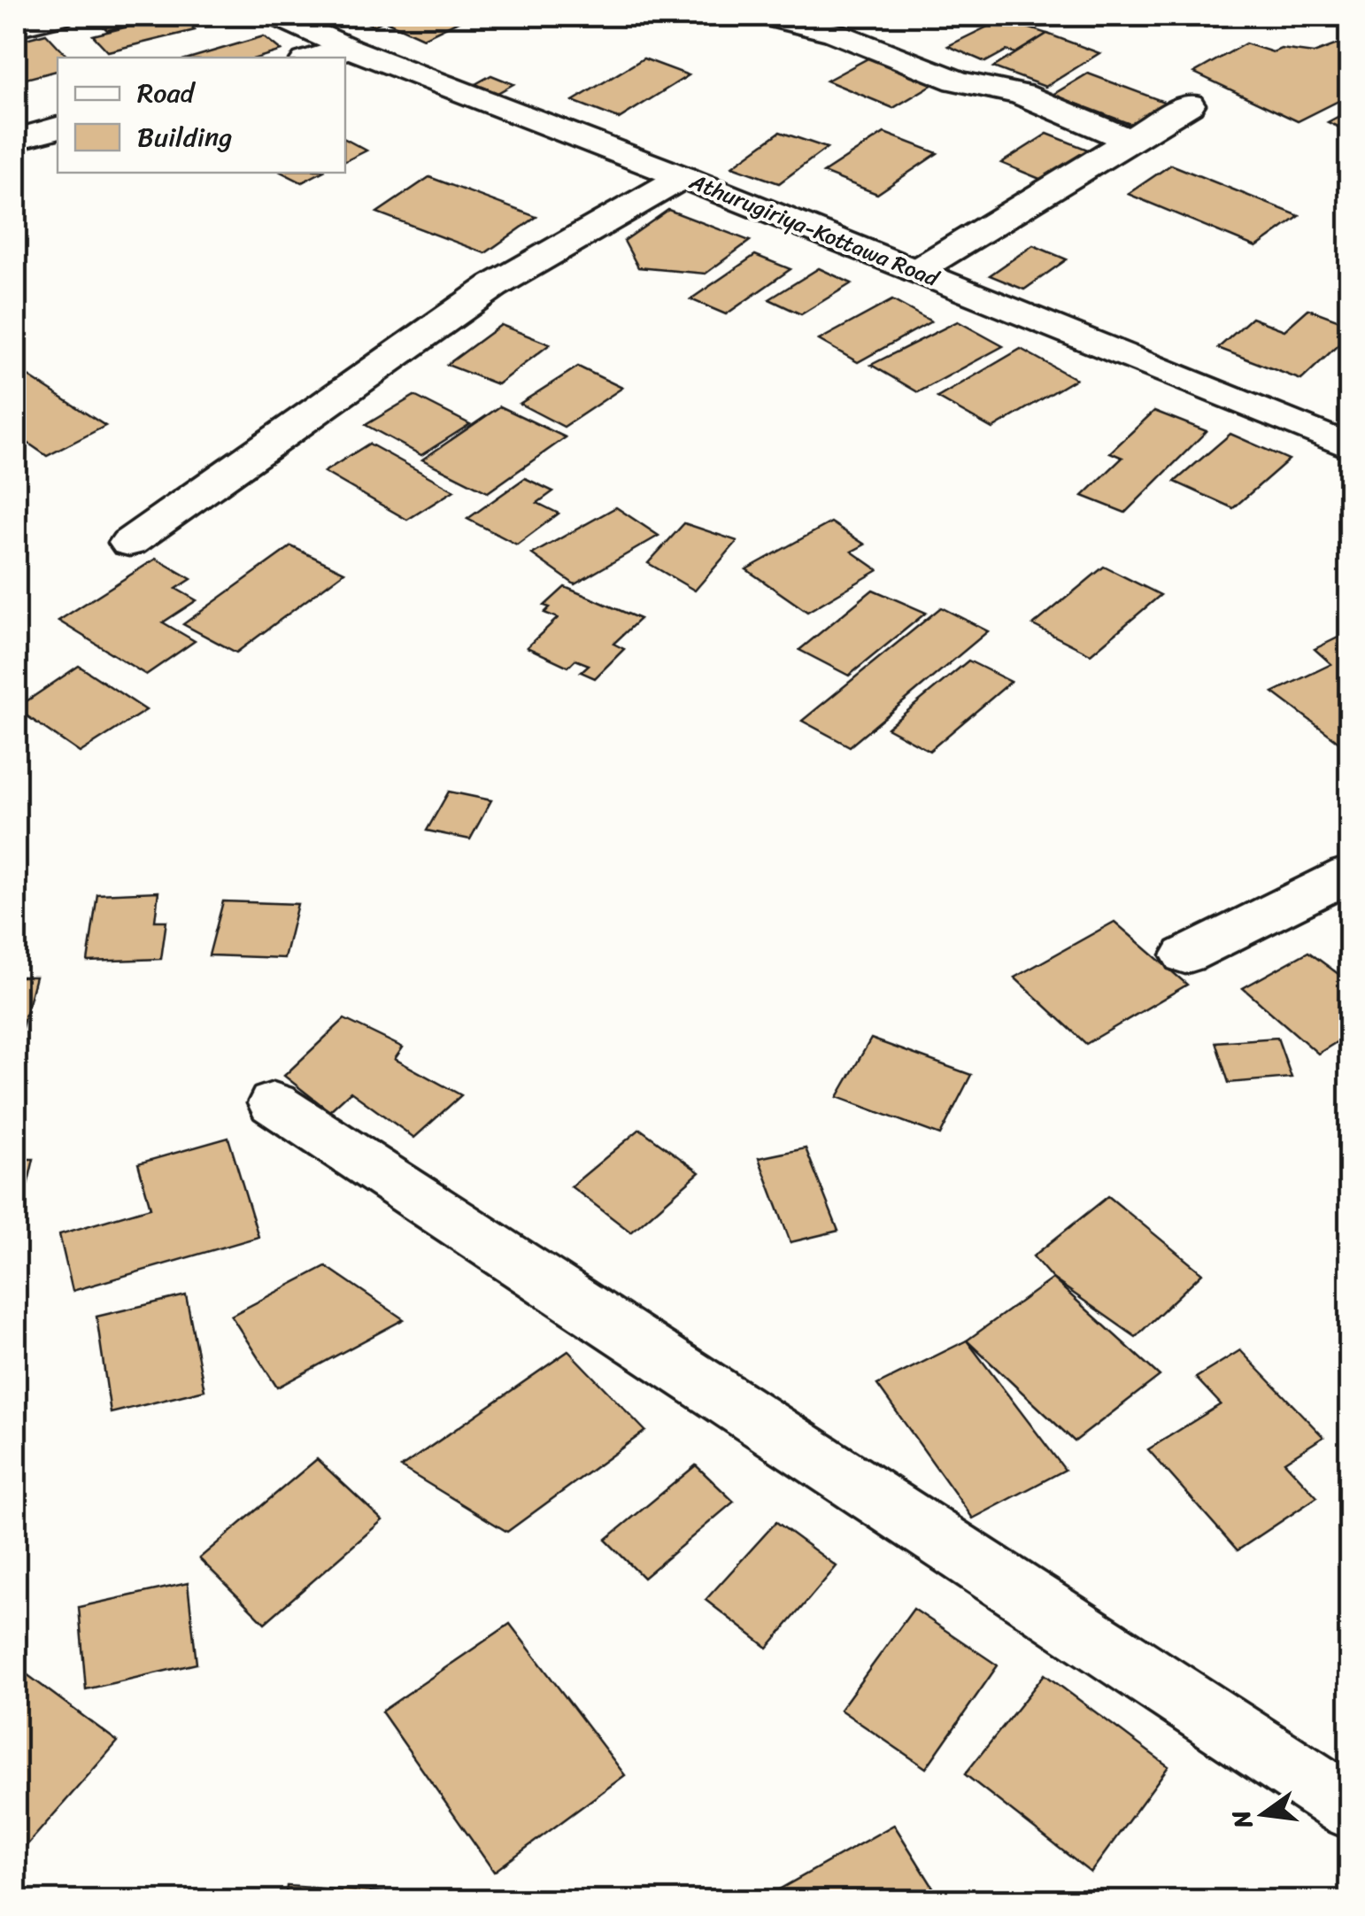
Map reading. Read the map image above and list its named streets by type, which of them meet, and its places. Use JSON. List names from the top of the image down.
{
  "streets": {
    "street": ["Athurugiriya-Kottawa Road"]
  },
  "legend": ["Road", "Building"],
  "north": "left"
}
